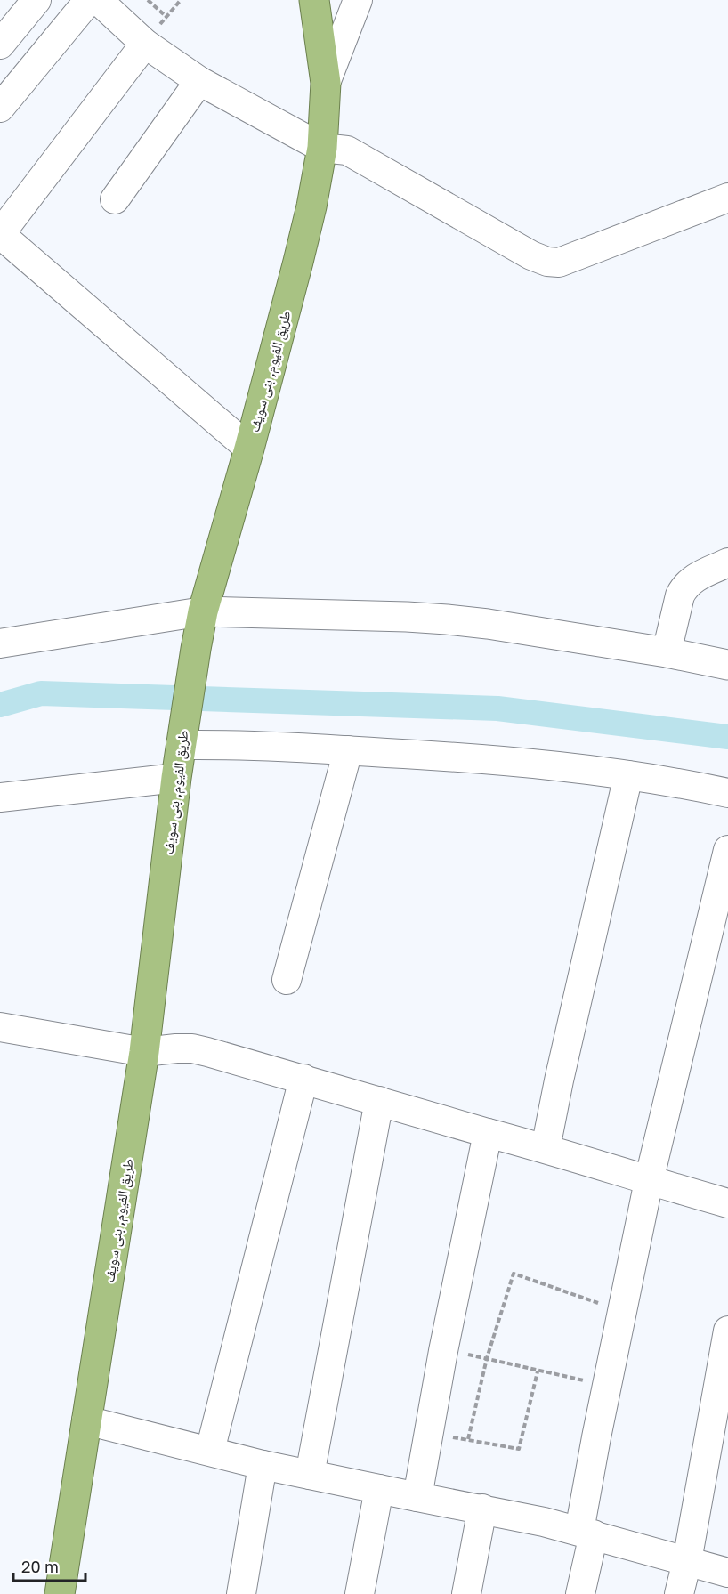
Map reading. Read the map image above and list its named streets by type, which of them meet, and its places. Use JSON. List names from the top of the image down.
{
  "streets": {
    "highway": ["طريق الفيوم, بنى سويف"]
  },
  "scale_bar": "20 m"
}
